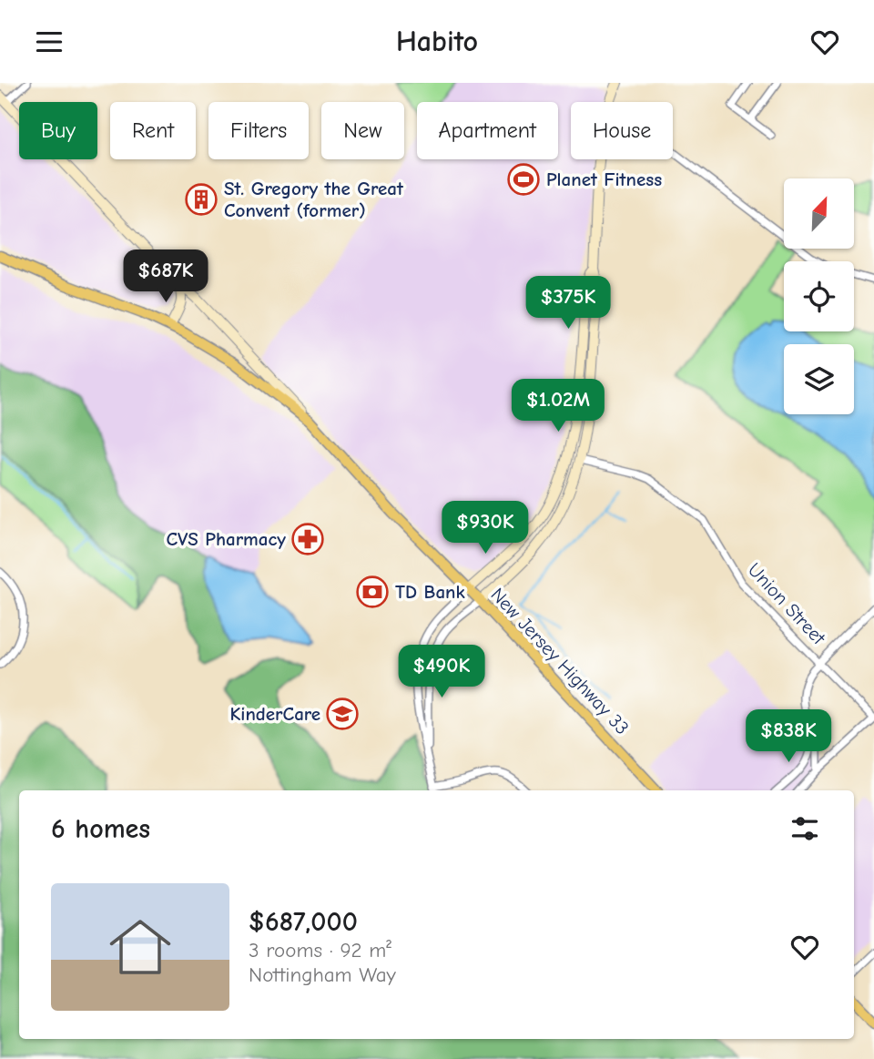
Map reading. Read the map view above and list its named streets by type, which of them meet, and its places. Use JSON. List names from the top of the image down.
{
  "streets": {
    "main road": ["New Jersey Highway 33"],
    "street": ["Union Street"]
  },
  "places": {
    "sports": ["Planet Fitness"],
    "building": ["St. Gregory the Great Convent (former)"],
    "pharmacy": ["CVS Pharmacy"],
    "bank": ["TD Bank"],
    "school or university": ["KinderCare"]
  },
  "north": "top right",
  "page": {
    "header": "Habito",
    "chip": [
      "Buy",
      "Rent",
      "Filters",
      "New",
      "Apartment",
      "House"
    ],
    "price": [
      "$687K",
      "$375K",
      "$1.02M",
      "$930K",
      "$490K",
      "$838K"
    ],
    "heading": "6 homes",
    "list": [
      {
        "name": "$687,000",
        "note": "3 rooms · 92 m² · Nottingham Way"
      }
    ]
  }
}
